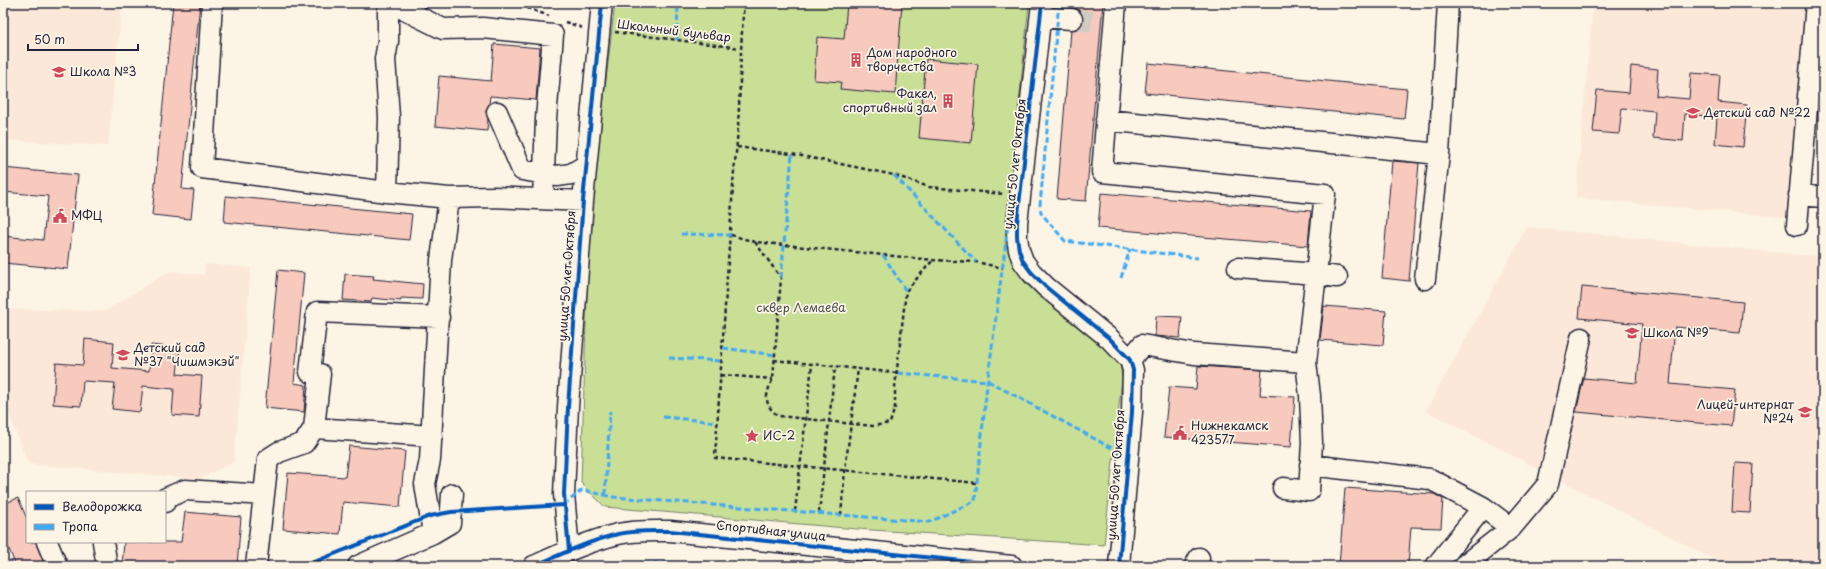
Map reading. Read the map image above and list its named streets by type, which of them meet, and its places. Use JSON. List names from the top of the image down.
{
  "streets": {
    "street": ["улица 50 лет Октября", "Спортивная улица"],
    "path": ["Школьный бульвар"]
  },
  "crossings": [
    ["Школьный бульвар", "улица 50 лет Октября"],
    ["улица 50 лет Октября", "Спортивная улица"]
  ],
  "parks": ["сквер Лемаева"],
  "places": {
    "building": ["Дом народного творчества", "Факел, спортивный зал"],
    "school or university": [
      "Школа №3",
      "Детский сад №22",
      "Школа №9",
      "Детский сад №37 \"Чишмэкэй\"",
      "Лицей-интернат №24"
    ],
    "public building": ["МФЦ", "Нижнекамск 423577"],
    "place": ["ИС-2"]
  },
  "legend": ["Велодорожка", "Тропа"],
  "scale_bar": "50 m"
}
